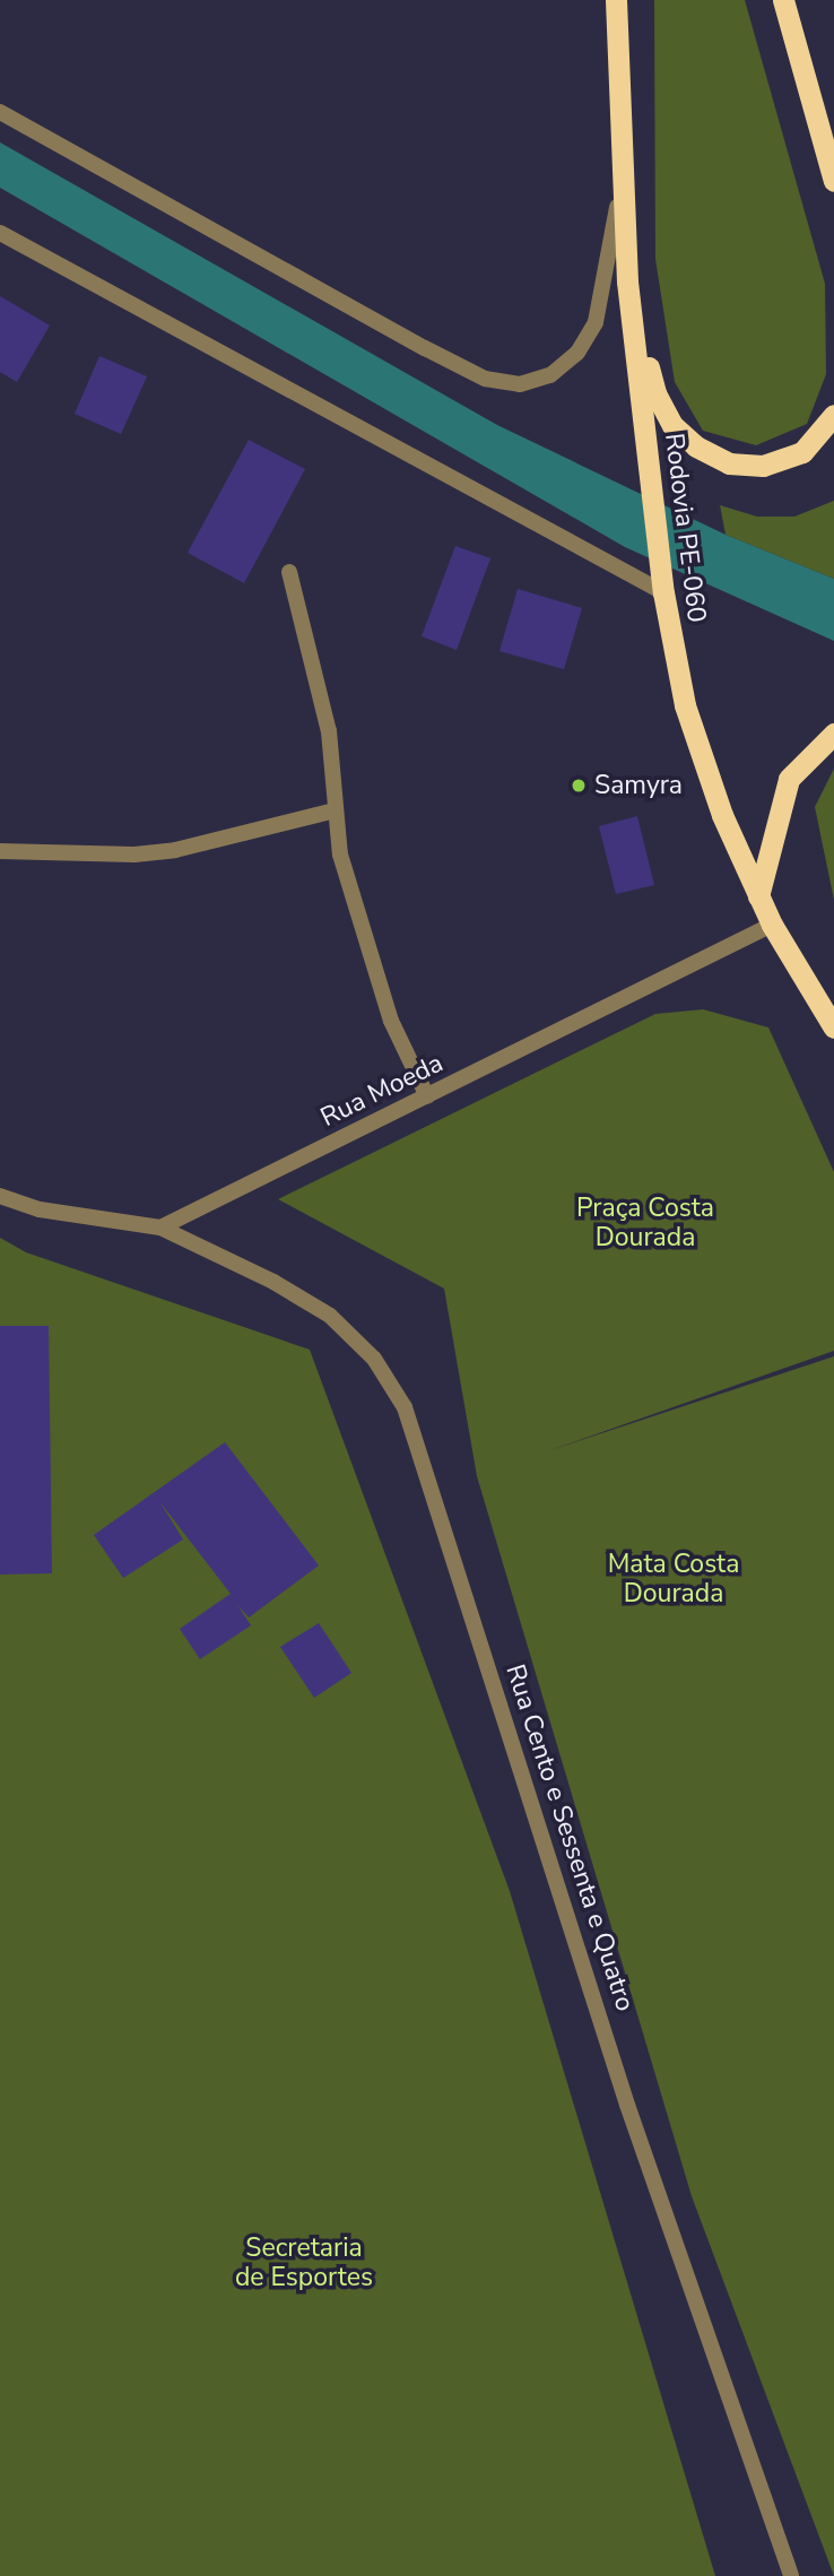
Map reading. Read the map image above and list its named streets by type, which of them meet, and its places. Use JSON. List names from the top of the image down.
{
  "streets": {
    "highway": ["Rodovia PE-060"],
    "street": ["Rua Moeda", "Rua Cento e Sessenta e Quatro"]
  },
  "crossings": [
    ["Rodovia PE-060", "Rua Moeda"],
    ["Rua Moeda", "Rua Cento e Sessenta e Quatro"]
  ],
  "parks": ["Praça Costa Dourada", "Mata Costa Dourada", "Secretaria de Esportes"],
  "places": ["Samyra"]
}
